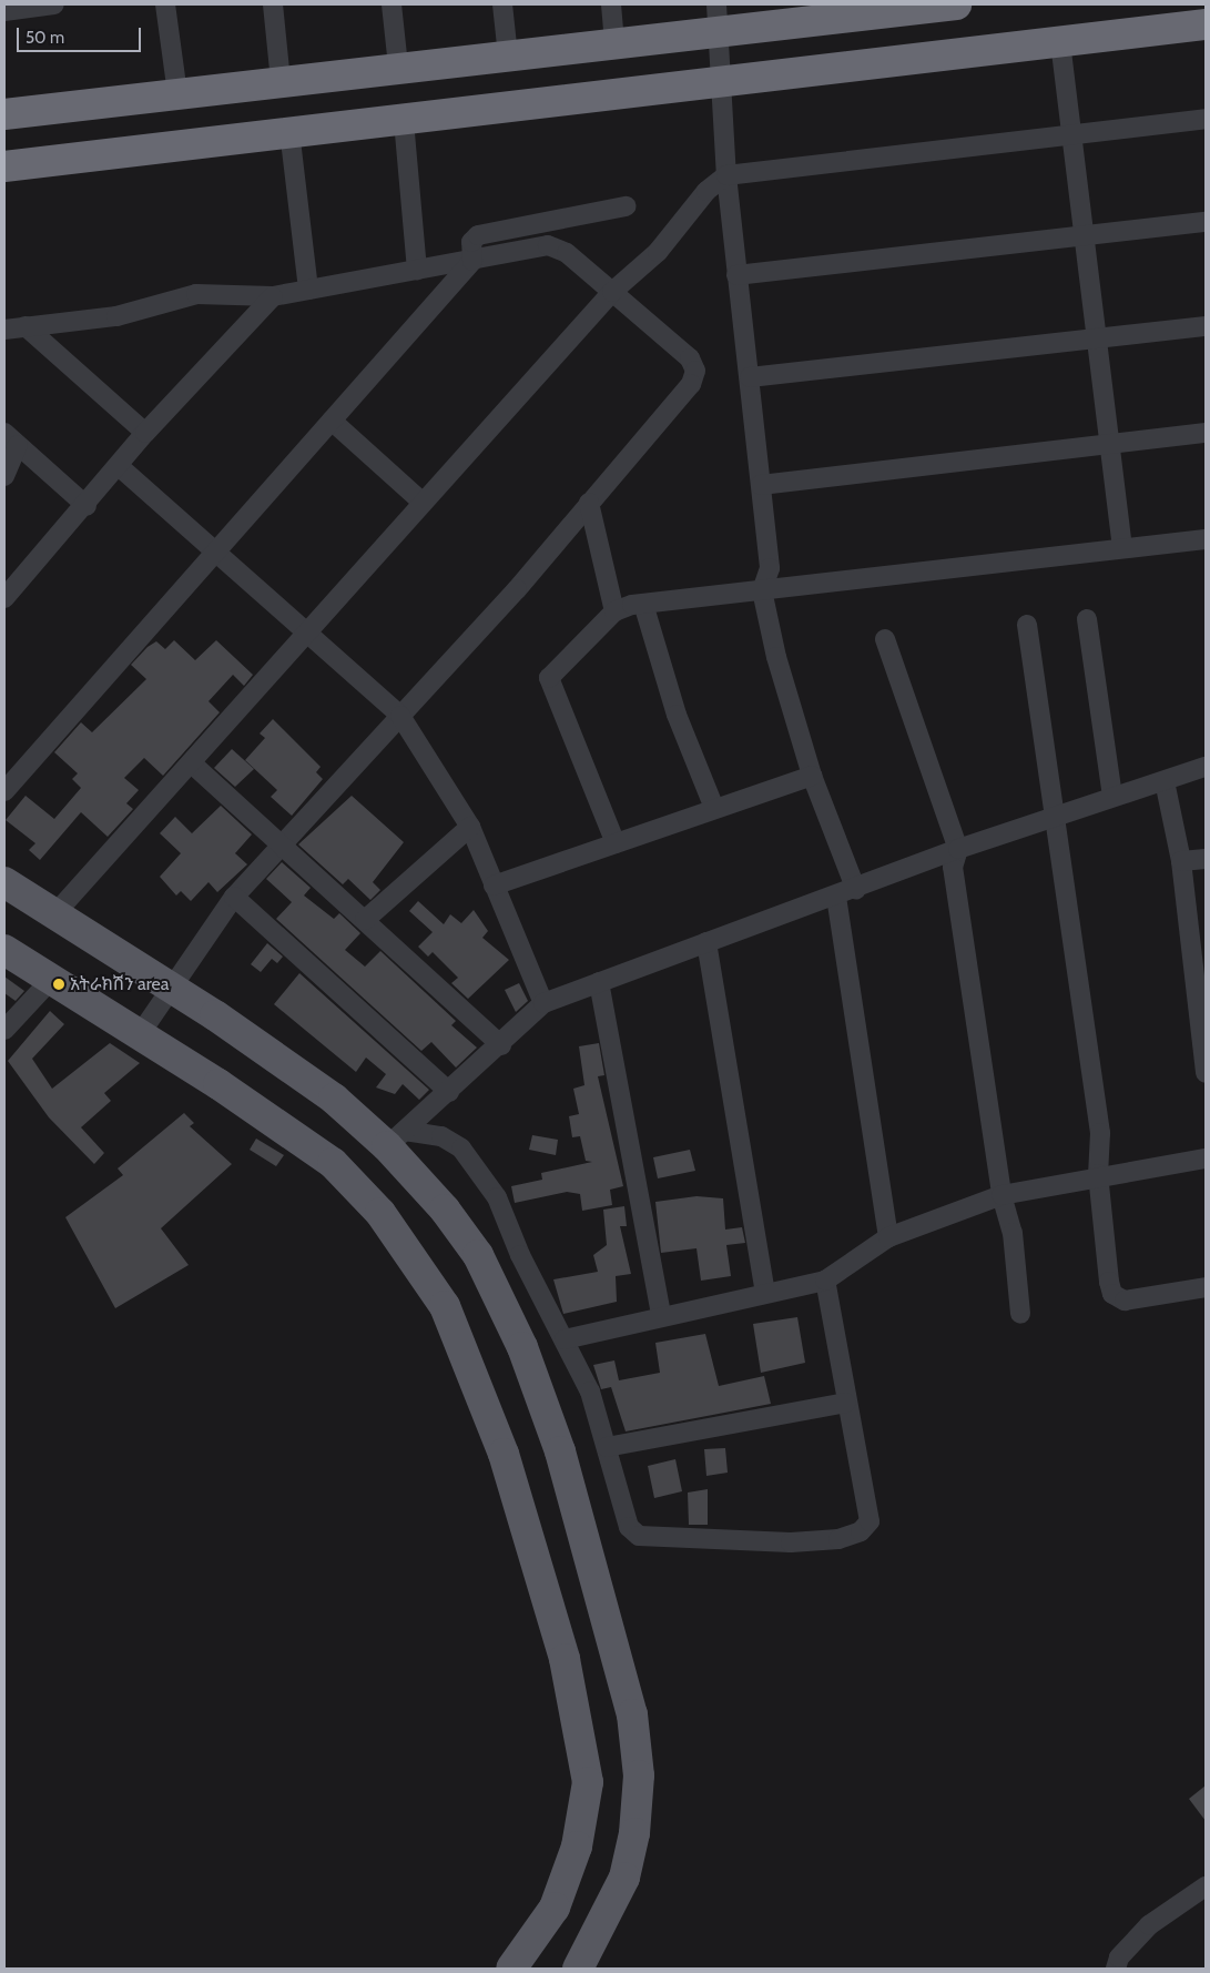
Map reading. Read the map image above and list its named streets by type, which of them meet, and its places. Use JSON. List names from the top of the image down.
{
  "places": ["አትራክሽን area"],
  "scale_bar": "50 m"
}
